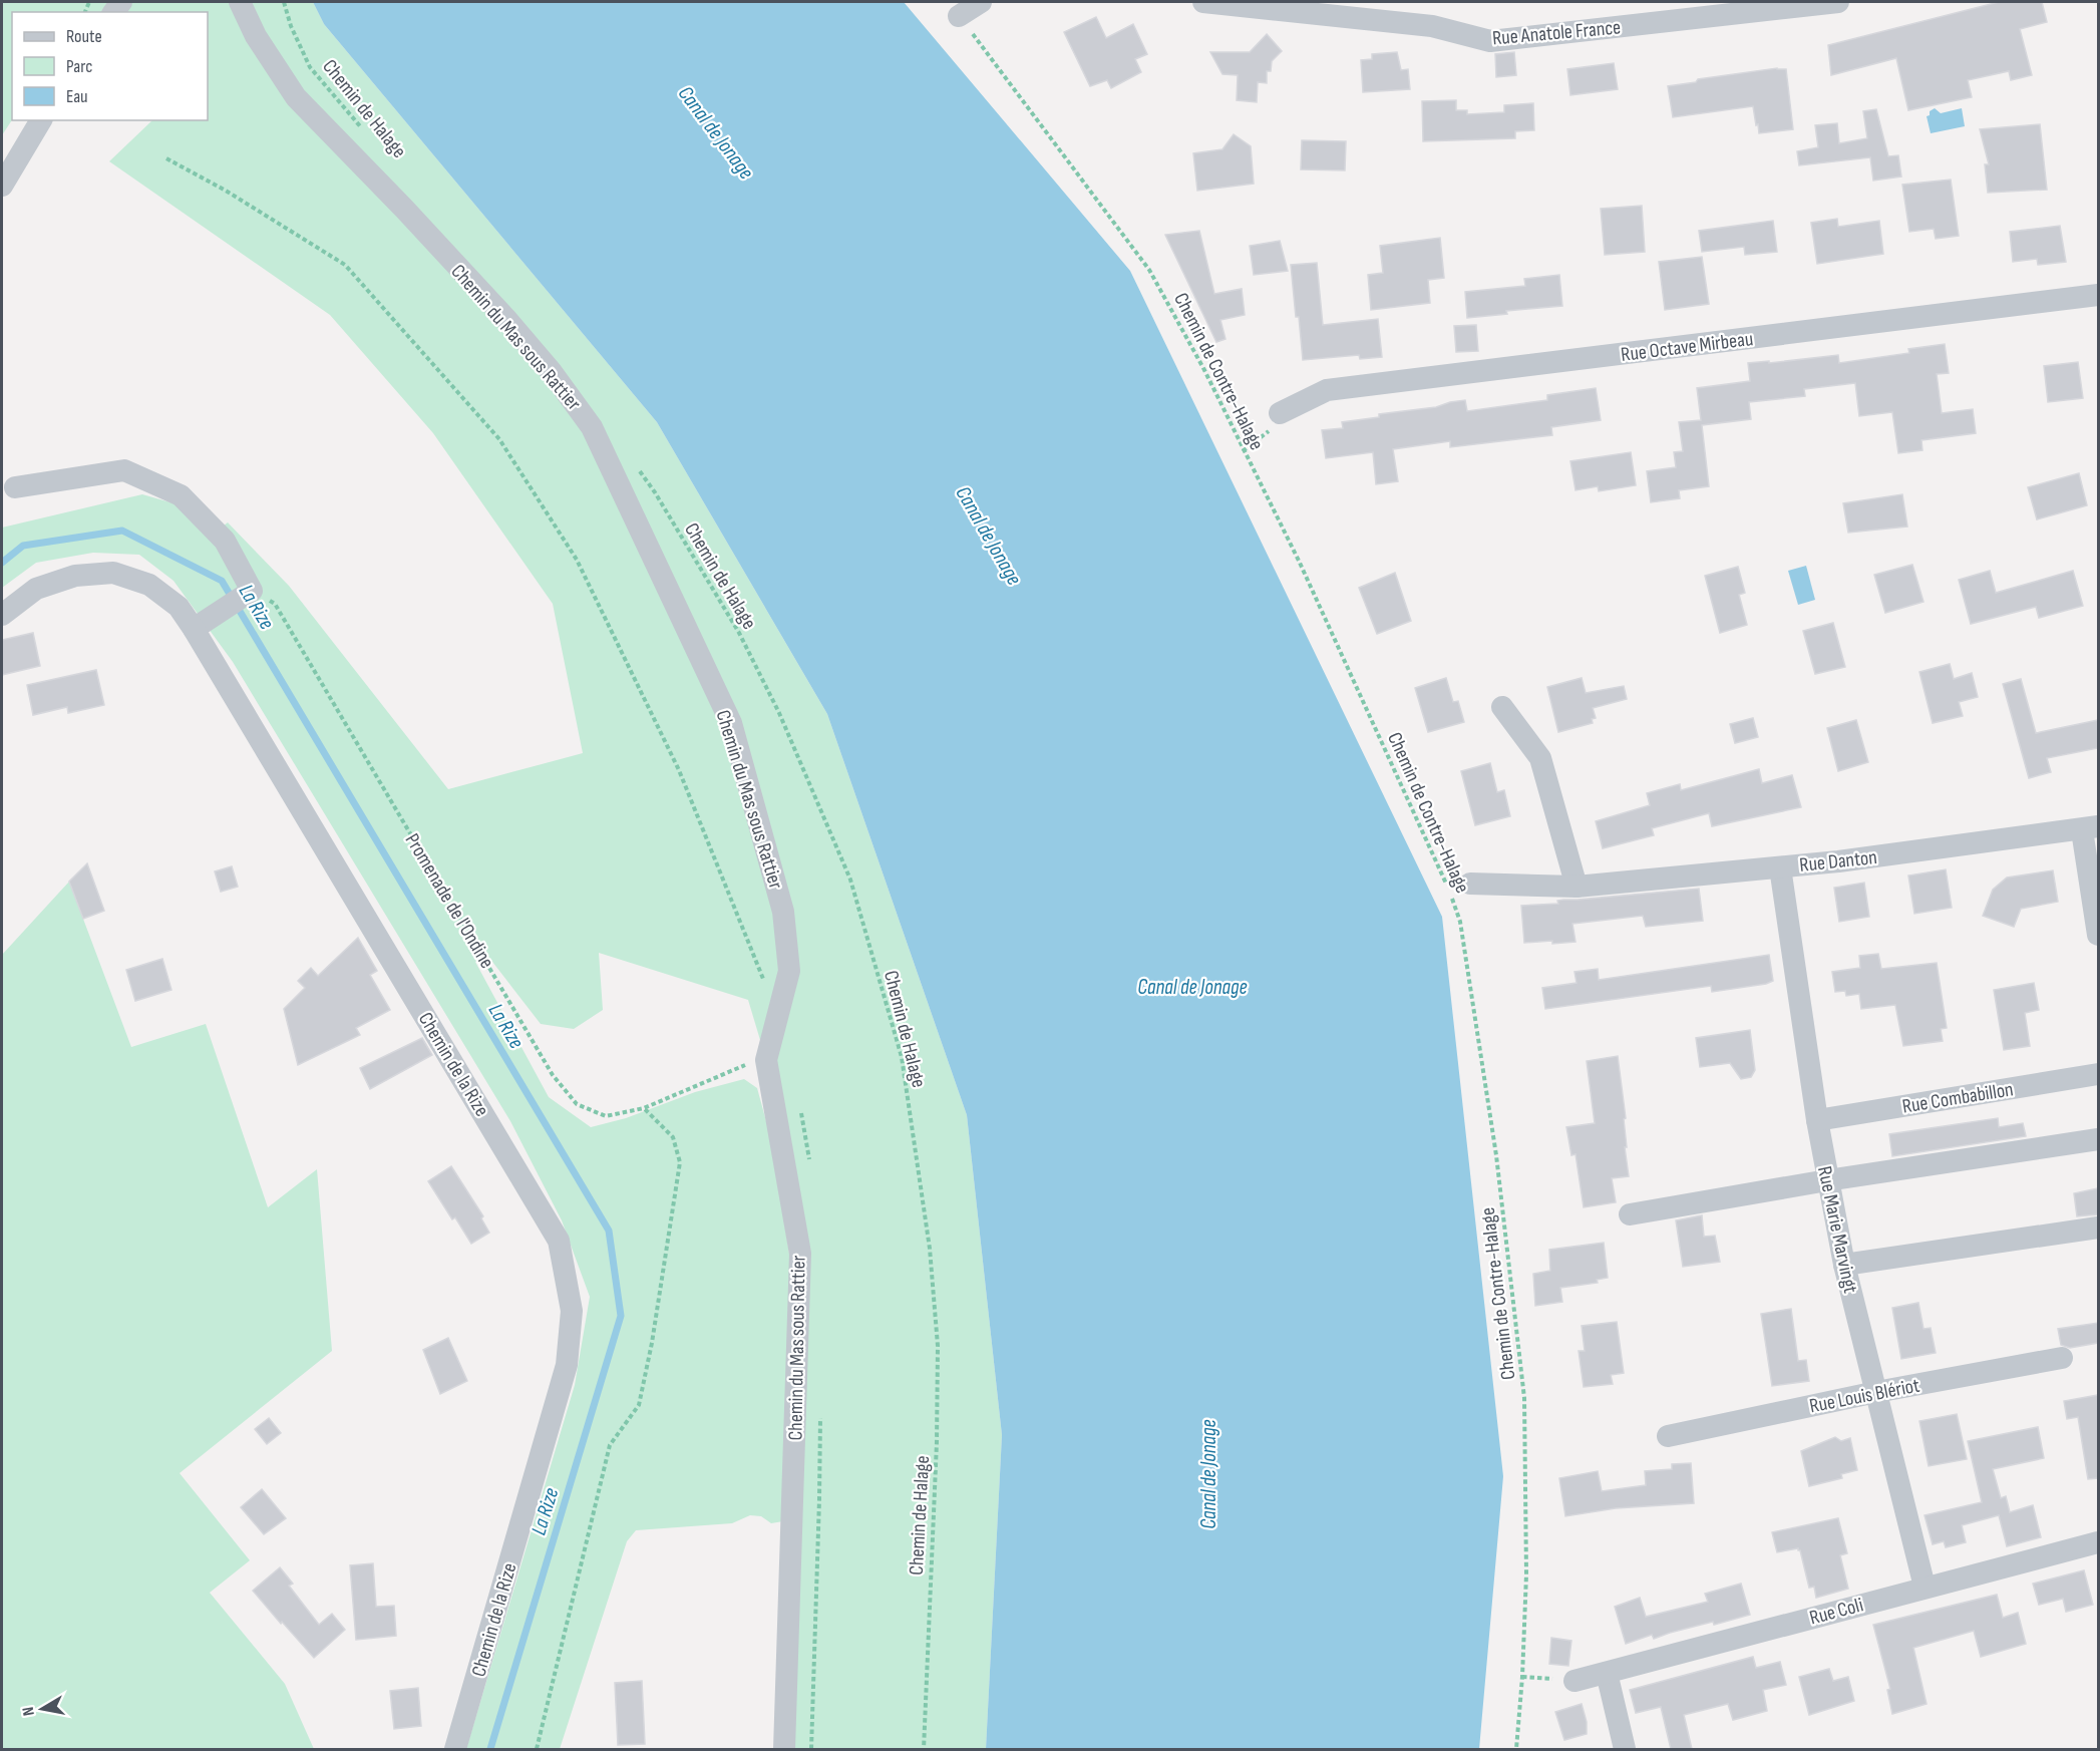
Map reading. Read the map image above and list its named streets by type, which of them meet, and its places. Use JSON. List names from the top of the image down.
{
  "streets": {
    "street": [
      "Rue Anatole France",
      "Chemin du Mas sous Rattier",
      "Rue Octave Mirbeau",
      "Rue Danton",
      "Chemin de la Rize",
      "Rue Combabillon",
      "Rue Marie Marvingt",
      "Rue Louis Blériot",
      "Rue Coli"
    ],
    "path": ["Chemin de Halage", "Chemin de Contre-Halage", "Promenade de l'Ondine"]
  },
  "crossings": [
    ["Chemin du Mas sous Rattier", "Promenade de l'Ondine"],
    ["Chemin de Contre-Halage", "Rue Danton"],
    ["Rue Danton", "Rue Marie Marvingt"],
    ["Rue Combabillon", "Rue Marie Marvingt"],
    ["Rue Marie Marvingt", "Rue Louis Blériot"],
    ["Rue Marie Marvingt", "Rue Coli"]
  ],
  "water": ["Canal de Jonage", "La Rize"],
  "legend": ["Route", "Parc", "Eau"],
  "north": "left"
}
